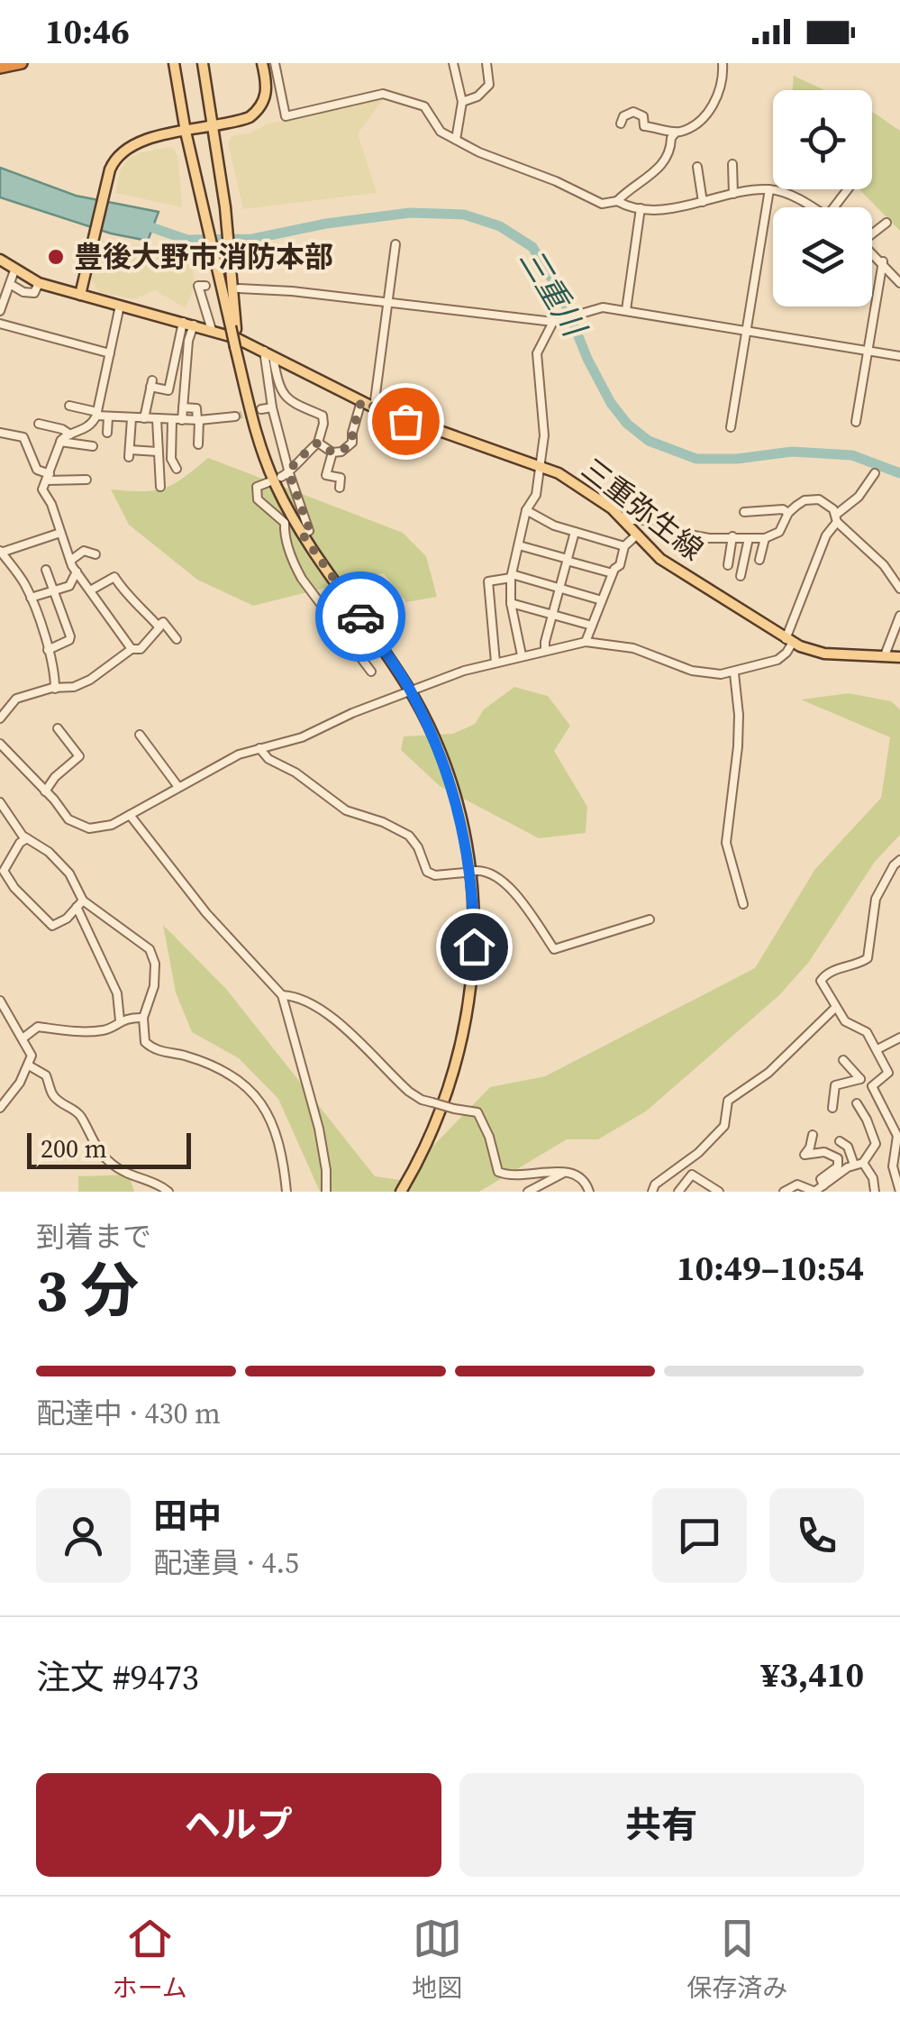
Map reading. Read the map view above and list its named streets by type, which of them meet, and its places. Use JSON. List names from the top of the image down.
{
  "streets": {
    "main road": ["三重弥生線"]
  },
  "water": ["三重川"],
  "places": ["豊後大野市消防本部"],
  "scale_bar": "200 m",
  "page": {
    "status": "10:46",
    "scale": "200 m",
    "heading": ["3 分", "到着まで", "10:49–10:54"],
    "panel": [
      "田中",
      "配達員 · 4.5",
      "注文 #9473",
      "¥3,410"
    ],
    "bar": "配達中 · 430 m",
    "buttons": ["ヘルプ", "共有"],
    "tabs": ["ホーム", "地図", "保存済み"]
  }
}
